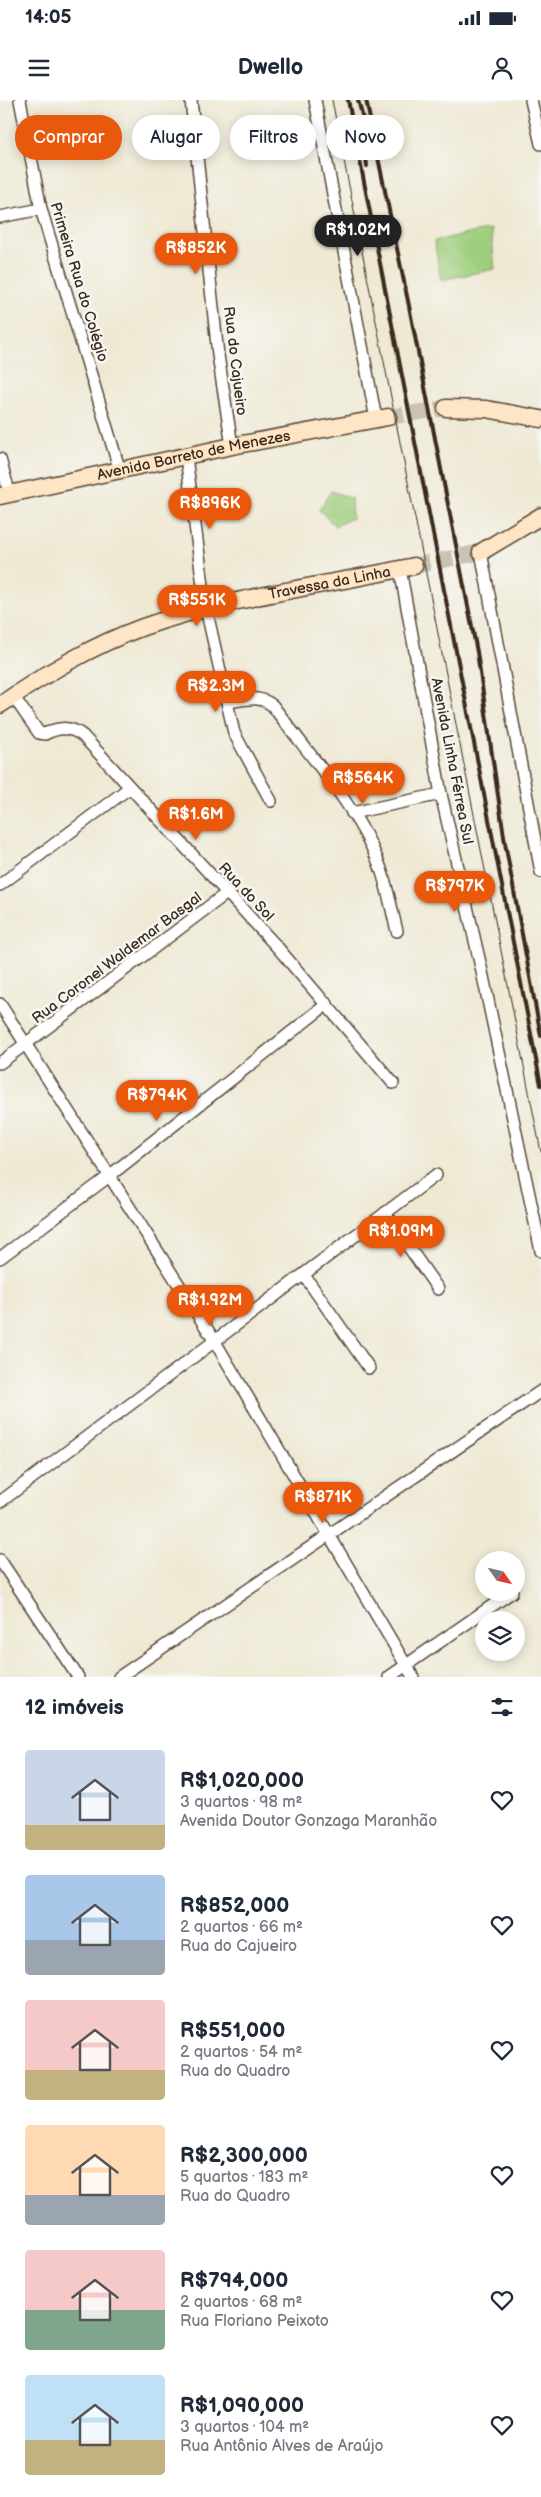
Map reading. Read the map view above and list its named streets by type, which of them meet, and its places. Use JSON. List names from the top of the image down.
{
  "streets": {
    "main road": ["Avenida Barreto de Menezes", "Travessa da Linha"],
    "street": [
      "Primeira Rua do Colégio",
      "Rua do Cajueiro",
      "Avenida Linha Férrea Sul",
      "Rua do Sol",
      "Rua Coronel Waldemar Basgal"
    ]
  },
  "crossings": [
    ["Primeira Rua do Colégio", "Avenida Barreto de Menezes"],
    ["Rua do Cajueiro", "Avenida Barreto de Menezes"],
    ["Travessa da Linha", "Avenida Linha Férrea Sul"],
    ["Travessa da Linha", "Rua do Sol"],
    ["Rua do Sol", "Rua Coronel Waldemar Basgal"]
  ],
  "north": "bottom right",
  "page": {
    "status": "14:05",
    "header": "Dwello",
    "chip": [
      "Comprar",
      "Alugar",
      "Filtros",
      "Novo"
    ],
    "price": [
      "R$1.02M",
      "R$852K",
      "R$896K",
      "R$551K",
      "R$2.3M",
      "R$564K",
      "R$1.6M",
      "R$797K",
      "R$794K",
      "R$1.09M",
      "R$1.92M",
      "R$871K"
    ],
    "heading": "12 imóveis",
    "list": [
      {
        "name": "R$1,020,000",
        "note": "3 quartos · 98 m² · Avenida Doutor Gonzaga Maranhão"
      },
      {
        "name": "R$852,000",
        "note": "2 quartos · 66 m² · Rua do Cajueiro"
      },
      {
        "name": "R$551,000",
        "note": "2 quartos · 54 m² · Rua do Quadro"
      },
      {
        "name": "R$2,300,000",
        "note": "5 quartos · 183 m² · Rua do Quadro"
      },
      {
        "name": "R$794,000",
        "note": "2 quartos · 68 m² · Rua Floriano Peixoto"
      },
      {
        "name": "R$1,090,000",
        "note": "3 quartos · 104 m² · Rua Antônio Alves de Araújo"
      }
    ]
  }
}
